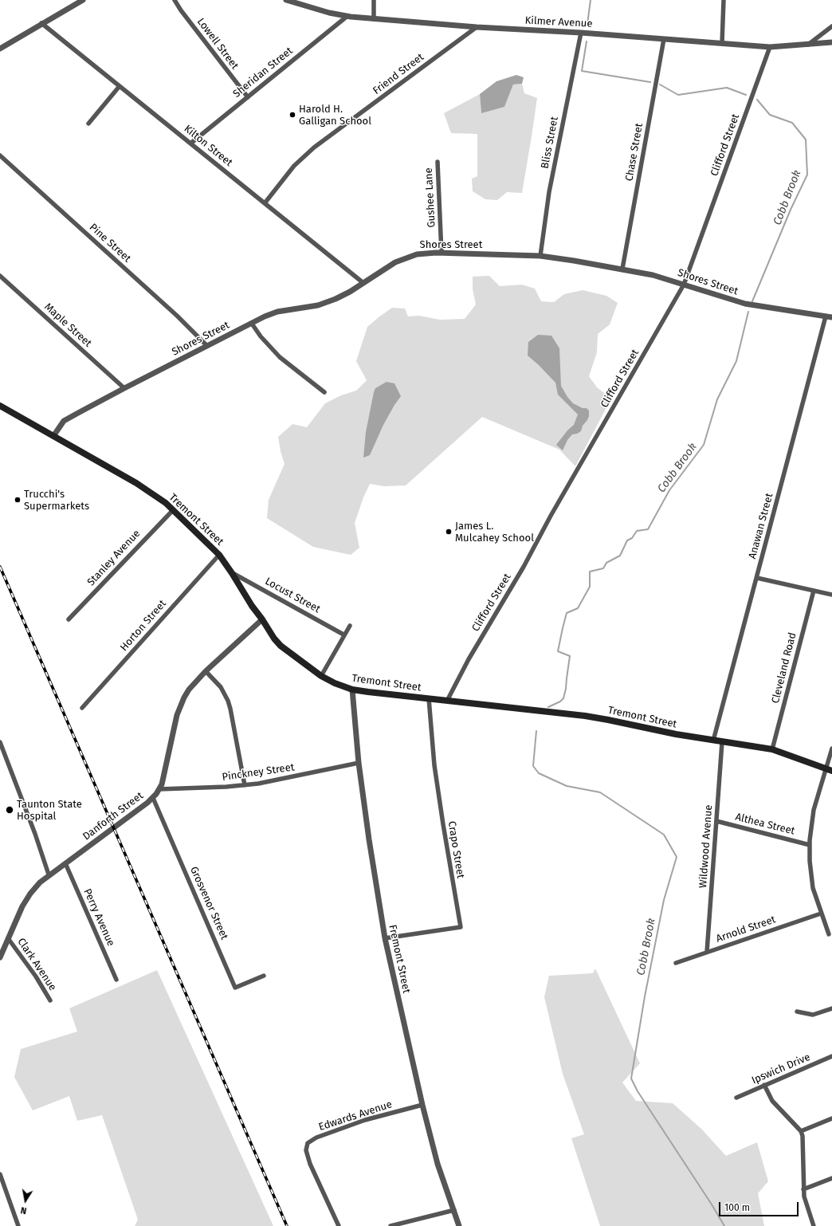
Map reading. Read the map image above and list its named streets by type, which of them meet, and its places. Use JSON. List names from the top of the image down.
{
  "streets": {
    "main road": ["Tremont Street"],
    "street": [
      "Kilmer Avenue",
      "Lowell Street",
      "Sheridan Street",
      "Friend Street",
      "Bliss Street",
      "Clifford Street",
      "Kilton Street",
      "Chase Street",
      "Gushee Lane",
      "Pine Street",
      "Shores Street",
      "Maple Street",
      "Anawan Street",
      "Stanley Avenue",
      "Locust Street",
      "Horton Street",
      "Cleveland Road",
      "Pinckney Street",
      "Danforth Street",
      "Althea Street",
      "Wildwood Avenue",
      "Crapo Street",
      "Grosvenor Street",
      "Perry Avenue",
      "Arnold Street",
      "Fremont Street",
      "Clark Avenue",
      "Ipswich Drive",
      "Edwards Avenue"
    ]
  },
  "crossings": [
    ["Kilmer Avenue", "Sheridan Street"],
    ["Kilmer Avenue", "Friend Street"],
    ["Kilmer Avenue", "Bliss Street"],
    ["Kilmer Avenue", "Clifford Street"],
    ["Kilmer Avenue", "Chase Street"],
    ["Lowell Street", "Sheridan Street"],
    ["Sheridan Street", "Kilton Street"],
    ["Friend Street", "Kilton Street"],
    ["Bliss Street", "Shores Street"],
    ["Clifford Street", "Shores Street"],
    ["Clifford Street", "Tremont Street"],
    ["Kilton Street", "Shores Street"],
    ["Chase Street", "Shores Street"],
    ["Gushee Lane", "Shores Street"],
    ["Pine Street", "Shores Street"],
    ["Shores Street", "Maple Street"],
    ["Shores Street", "Tremont Street"],
    ["Shores Street", "Anawan Street"],
    ["Tremont Street", "Anawan Street"],
    ["Tremont Street", "Stanley Avenue"],
    ["Tremont Street", "Locust Street"],
    ["Tremont Street", "Horton Street"],
    ["Tremont Street", "Cleveland Road"],
    ["Tremont Street", "Danforth Street"],
    ["Tremont Street", "Wildwood Avenue"],
    ["Tremont Street", "Crapo Street"],
    ["Tremont Street", "Fremont Street"],
    ["Pinckney Street", "Danforth Street"],
    ["Pinckney Street", "Fremont Street"],
    ["Danforth Street", "Grosvenor Street"],
    ["Danforth Street", "Perry Avenue"],
    ["Danforth Street", "Clark Avenue"],
    ["Althea Street", "Wildwood Avenue"],
    ["Wildwood Avenue", "Arnold Street"],
    ["Crapo Street", "Fremont Street"],
    ["Fremont Street", "Edwards Avenue"]
  ],
  "water": ["Cobb Brook"],
  "places": [
    "Harold H. Galligan School",
    "Trucchi's Supermarkets",
    "James L. Mulcahey School",
    "Taunton State Hospital"
  ],
  "scale_bar": "100 m",
  "north": "bottom"
}
